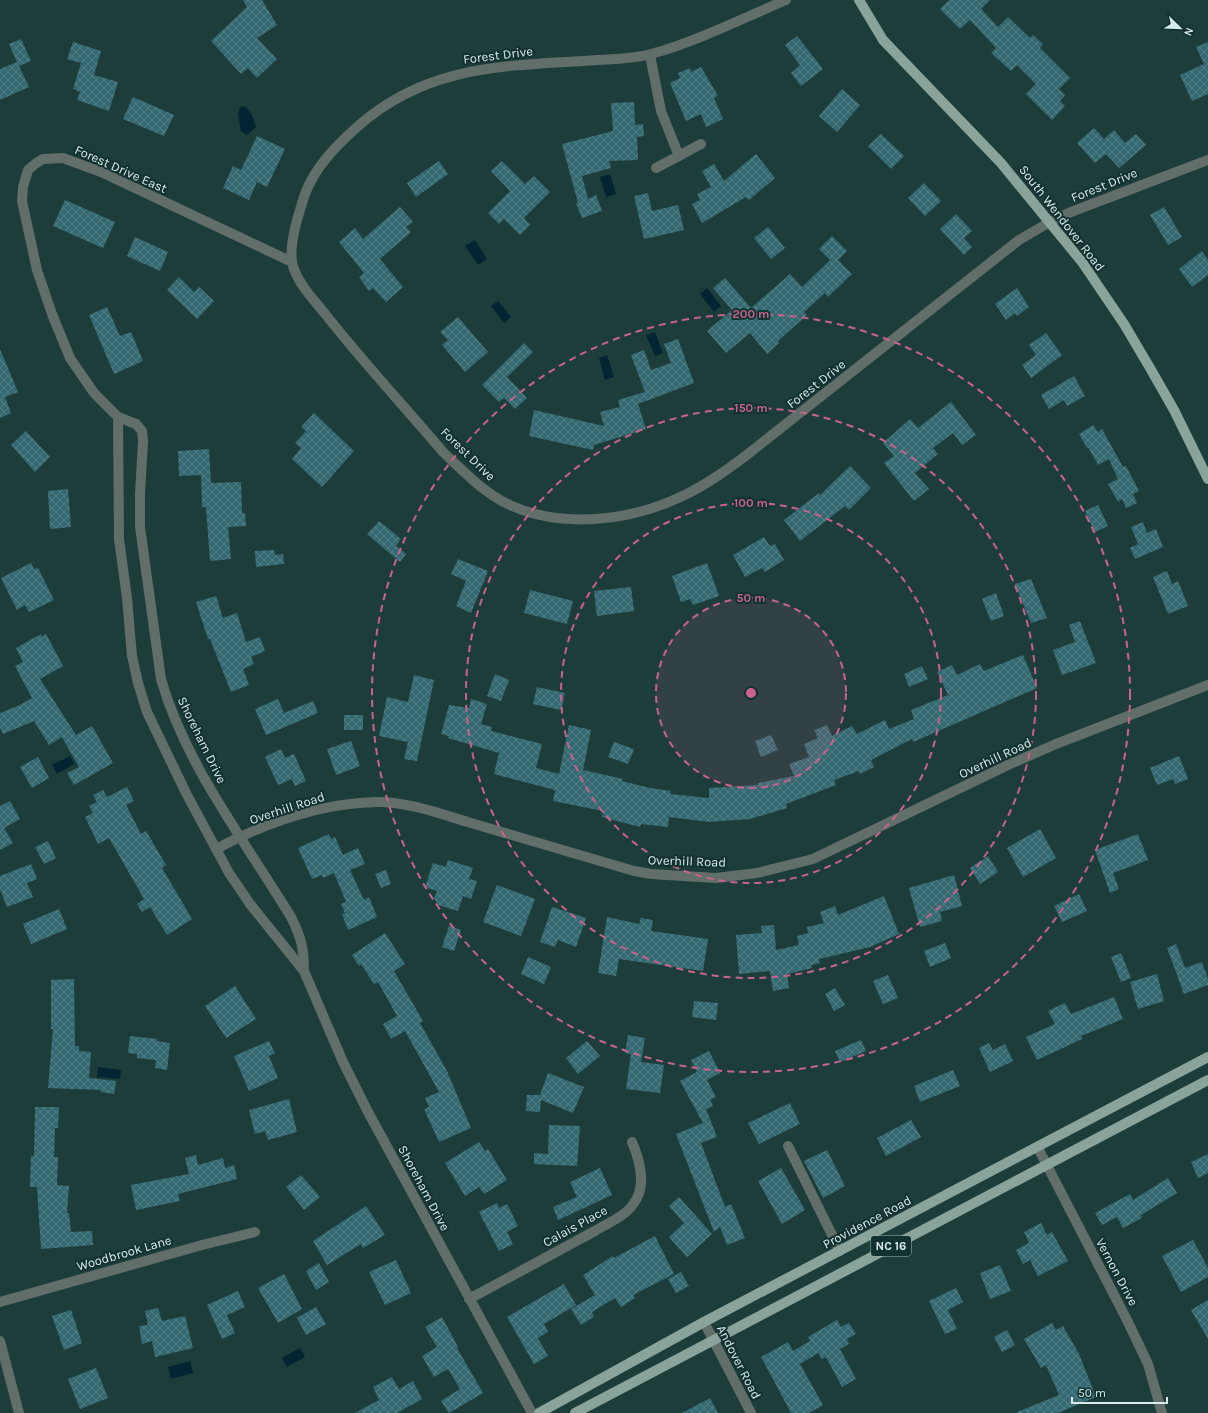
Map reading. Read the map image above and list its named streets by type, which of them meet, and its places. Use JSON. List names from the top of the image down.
{
  "streets": {
    "main road": ["South Wendover Road", "Providence Road", "NC 16"],
    "street": [
      "Forest Drive",
      "Forest Drive East",
      "Shoreham Drive",
      "Overhill Road",
      "Calais Place",
      "Woodbrook Lane",
      "Vernon Drive",
      "Andover Road"
    ]
  },
  "crossings": [
    ["Forest Drive", "Forest Drive East"],
    ["Forest Drive", "South Wendover Road"],
    ["Forest Drive East", "Shoreham Drive"],
    ["Shoreham Drive", "Overhill Road"],
    ["Shoreham Drive", "Calais Place"],
    ["Providence Road", "Vernon Drive"],
    ["Providence Road", "Andover Road"],
    ["NC 16", "Vernon Drive"],
    ["NC 16", "Andover Road"]
  ],
  "scale_bar": "50 m",
  "north": "bottom right",
  "rings": [
    "200 m",
    "150 m",
    "100 m",
    "50 m"
  ]
}
